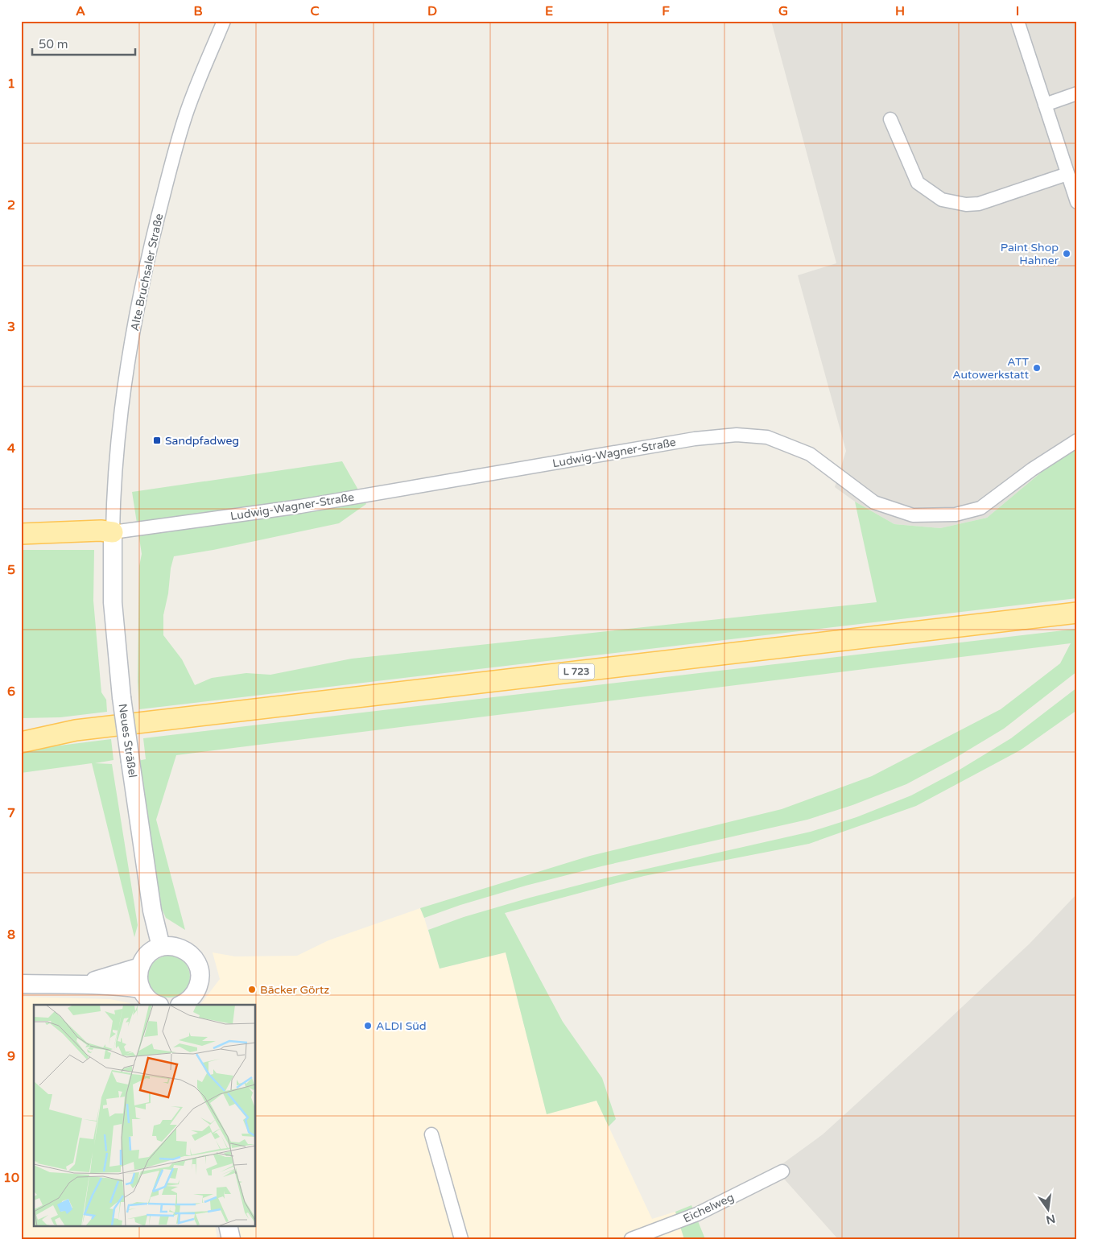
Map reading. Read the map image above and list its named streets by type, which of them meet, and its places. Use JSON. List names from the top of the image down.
{
  "streets": {
    "main road": ["L 723"],
    "street": [
      "Alte Bruchsaler Straße",
      "Ludwig-Wagner-Straße",
      "Neues Sträßel",
      "Eichelweg"
    ]
  },
  "crossings": [
    ["Alte Bruchsaler Straße", "Ludwig-Wagner-Straße"],
    ["Alte Bruchsaler Straße", "Neues Sträßel"],
    ["Ludwig-Wagner-Straße", "Neues Sträßel"]
  ],
  "places": {
    "other": [
      "Paint Shop Hahner",
      "ATT Autowerkstatt",
      "Bäcker Görtz",
      "ALDI Süd"
    ],
    "transit": ["Sandpfadweg"]
  },
  "scale_bar": "50 m",
  "north": "bottom",
  "grid": {
    "columns": [
      "A",
      "B",
      "C",
      "D",
      "E",
      "F",
      "G",
      "H",
      "I"
    ],
    "rows": [
      "1",
      "2",
      "3",
      "4",
      "5",
      "6",
      "7",
      "8",
      "9",
      "10"
    ]
  }
}
